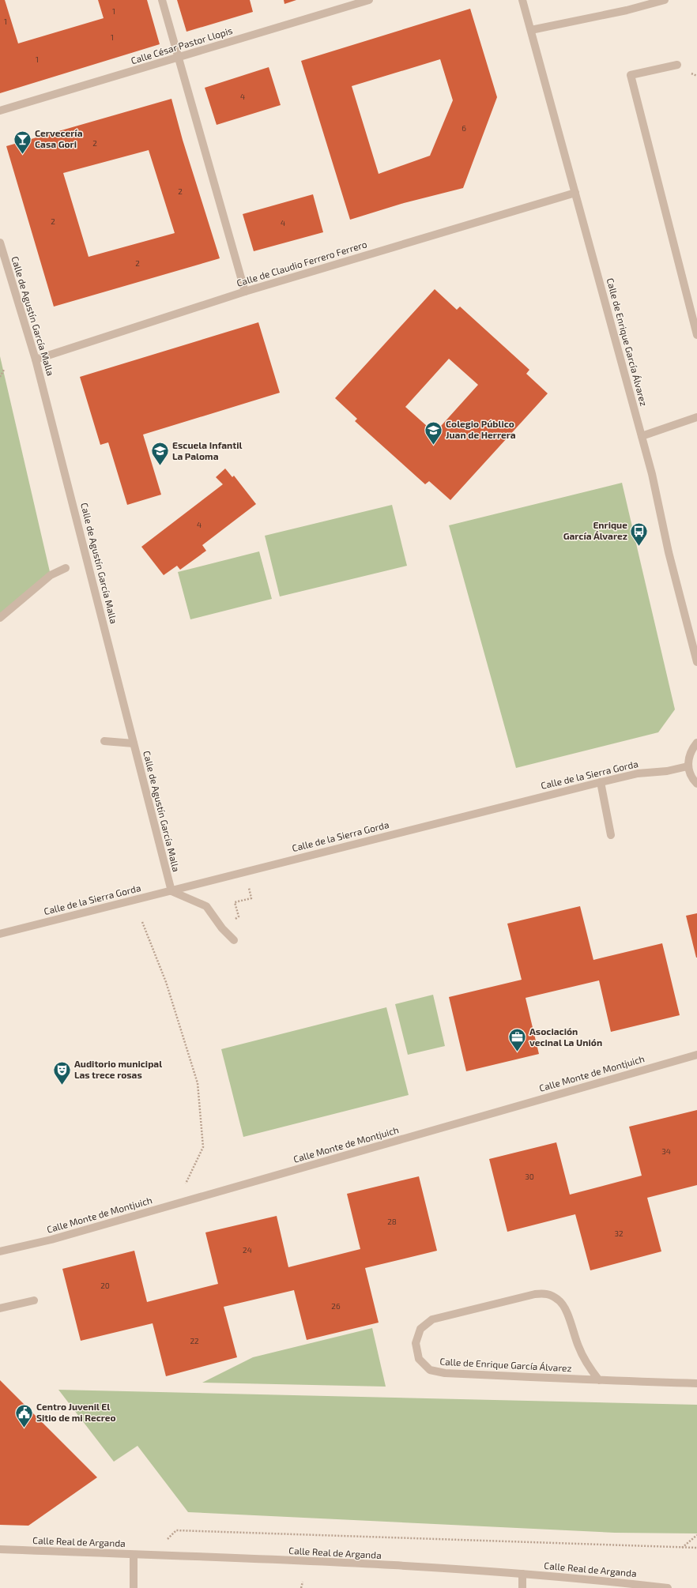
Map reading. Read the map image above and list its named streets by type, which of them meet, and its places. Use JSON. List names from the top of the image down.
{
  "streets": {
    "street": [
      "Calle César Pastor Llopis",
      "Calle de Claudio Ferrero Ferrero",
      "Calle de Agustín García Malla",
      "Calle de Enrique García Álvarez",
      "Calle de la Sierra Gorda",
      "Calle Monte de Montjuich",
      "Calle Real de Arganda"
    ]
  },
  "crossings": [
    ["Calle de Claudio Ferrero Ferrero", "Calle de Agustín García Malla"],
    ["Calle de Claudio Ferrero Ferrero", "Calle de Enrique García Álvarez"],
    ["Calle de Agustín García Malla", "Calle de la Sierra Gorda"]
  ],
  "places": {
    "bar": ["Cervecería Casa Gori"],
    "school or university": ["Colegio Público Juan de Herrera", "Escuela Infantil La Paloma"],
    "bus stop": ["Enrique García Álvarez"],
    "office": ["Asociación vecinal La Unión"],
    "theatre": ["Auditorio municipal Las trece rosas"],
    "public building": ["Centro Juvenil El Sitio de mi Recreo"]
  },
  "house_numbers": [
    "1",
    "1",
    "1",
    "1",
    "4",
    "6",
    "2",
    "2",
    "2",
    "4",
    "2",
    "4",
    "34",
    "30",
    "28",
    "32",
    "24",
    "20",
    "26",
    "22"
  ]
}
